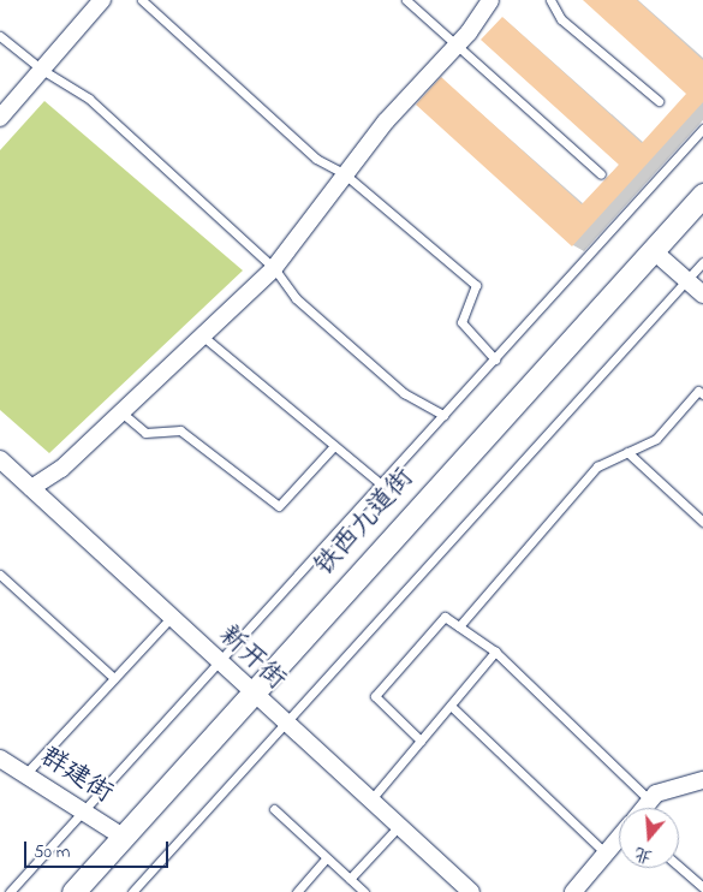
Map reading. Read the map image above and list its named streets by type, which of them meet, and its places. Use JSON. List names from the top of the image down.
{
  "streets": {
    "main road": ["铁西九道街"],
    "street": ["新开街", "群建街"]
  },
  "crossings": [
    ["铁西九道街", "新开街"],
    ["铁西九道街", "群建街"]
  ],
  "scale_bar": "50 m",
  "north": "bottom"
}
